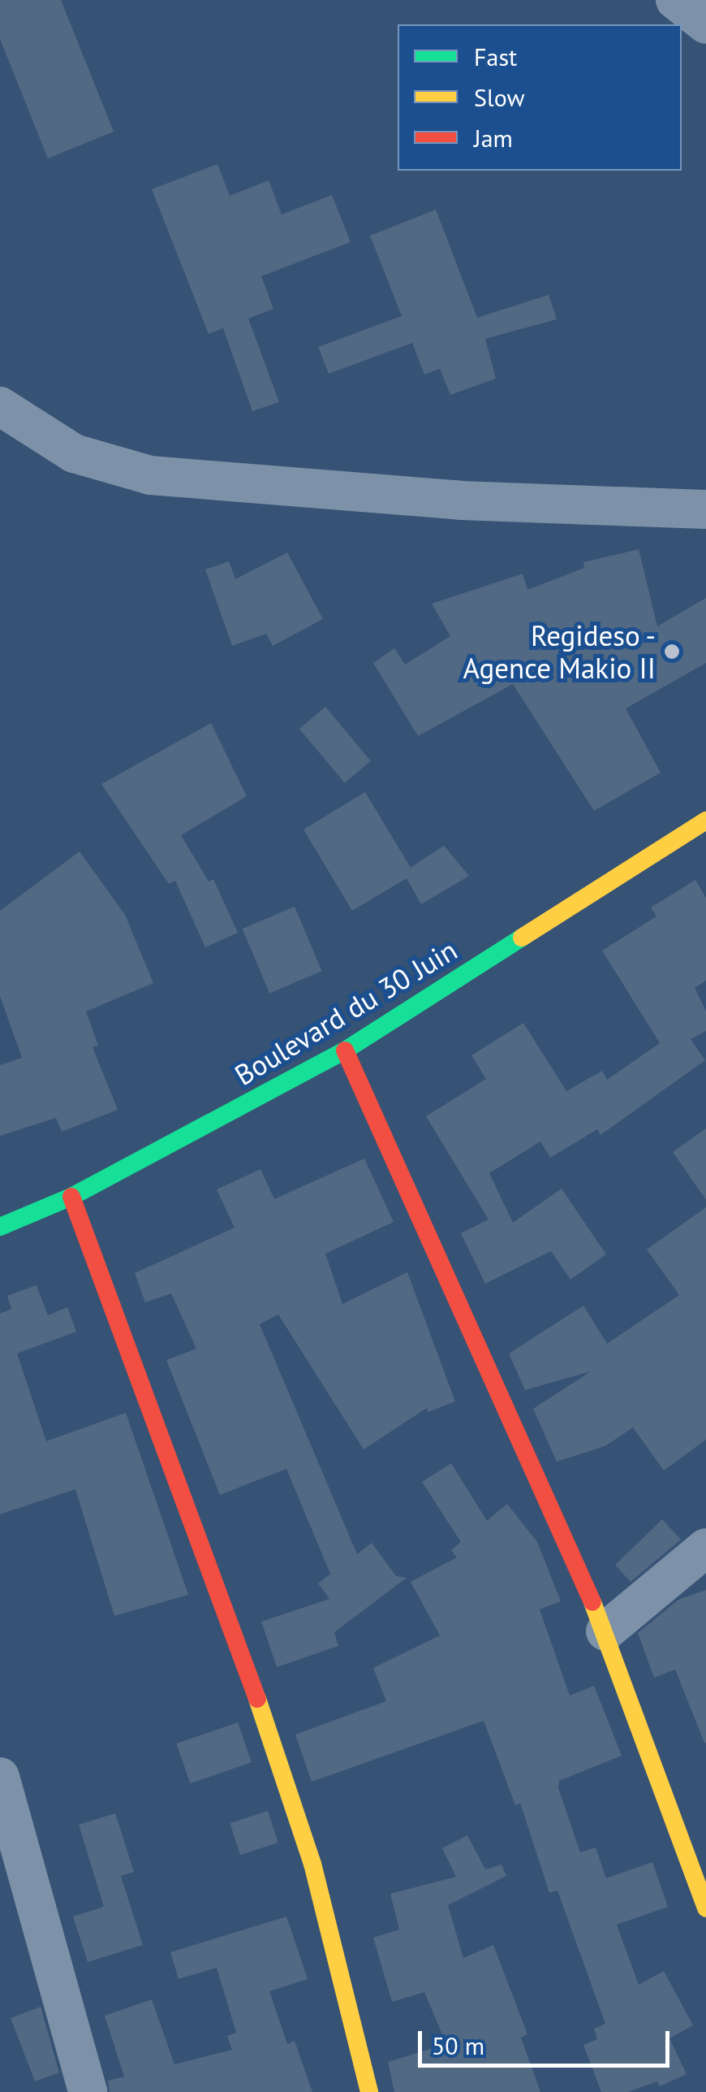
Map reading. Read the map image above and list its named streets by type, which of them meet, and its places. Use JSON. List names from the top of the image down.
{
  "streets": {
    "street": ["Boulevard du 30 Juin"]
  },
  "places": ["Regideso - Agence Makio II"],
  "legend": ["Fast", "Slow", "Jam"],
  "scale_bar": "50 m"
}
